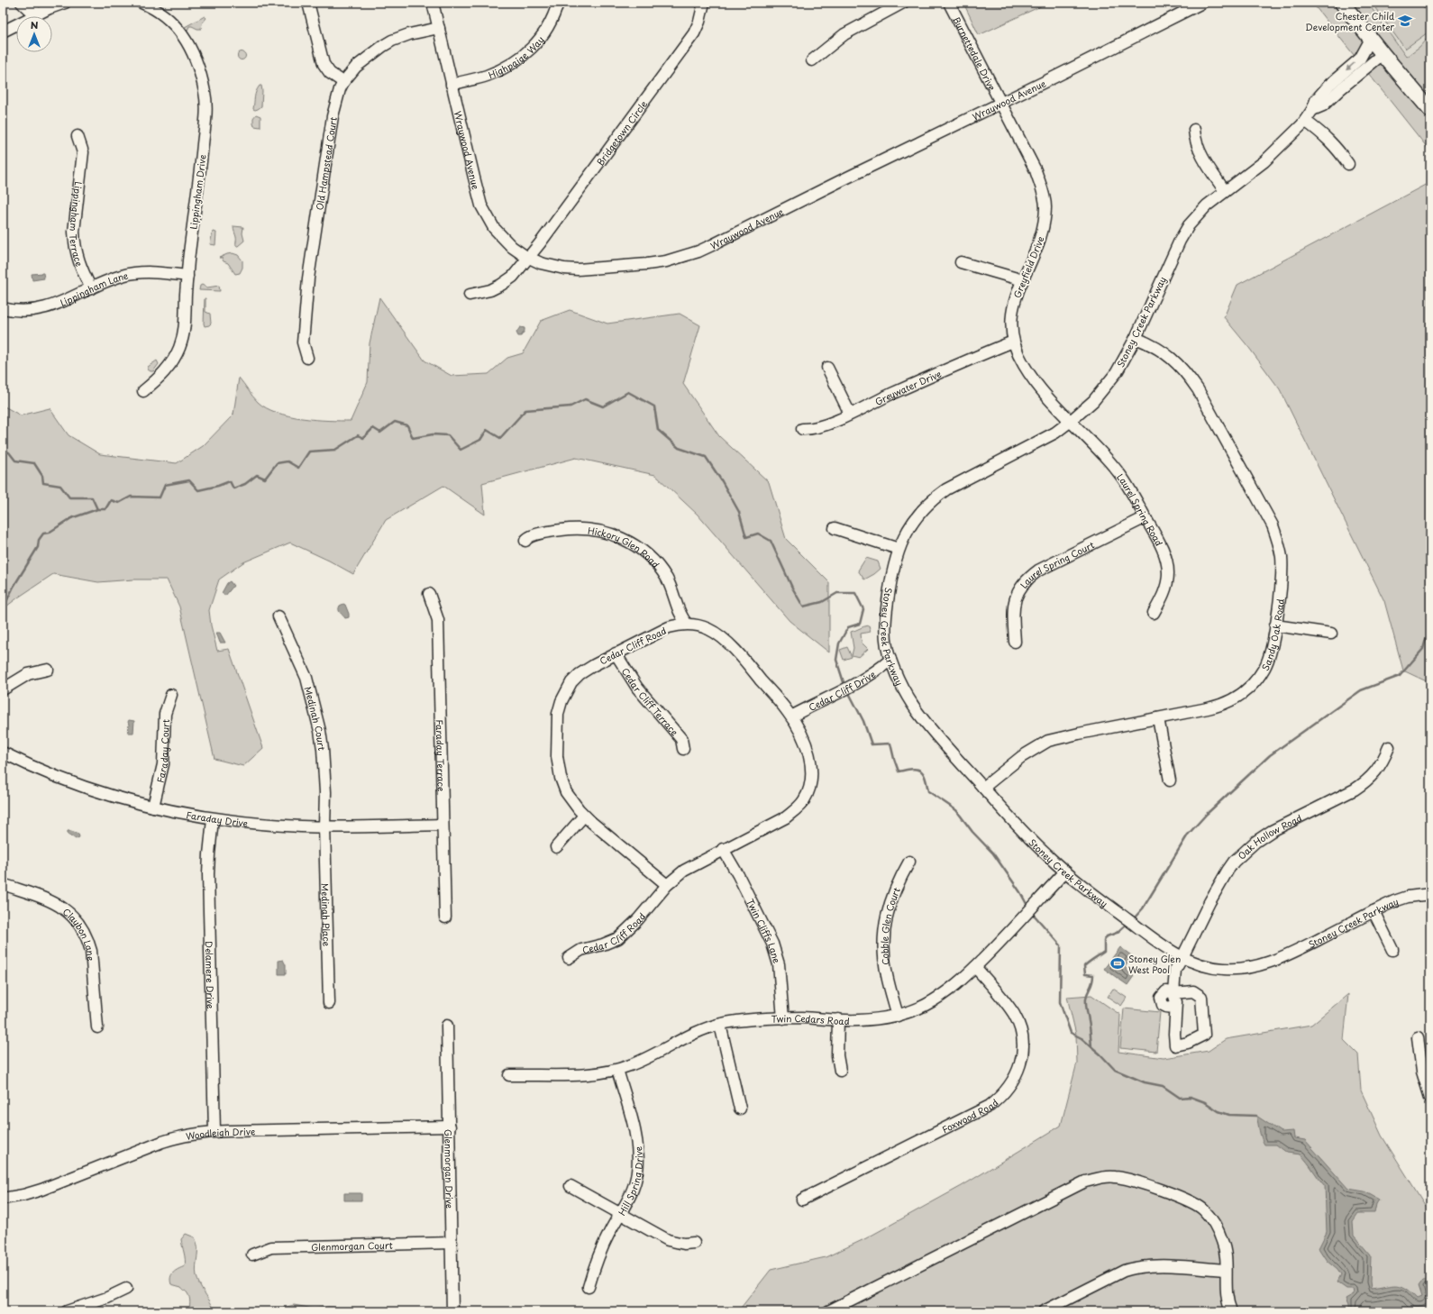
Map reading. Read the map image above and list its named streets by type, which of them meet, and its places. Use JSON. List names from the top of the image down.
{
  "streets": {
    "street": [
      "Burnettedale Drive",
      "Highpaige Way",
      "Wraywood Avenue",
      "Bridgetown Circle",
      "Old Hampstead Court",
      "Lippingham Drive",
      "Lippingham Terrace",
      "Greyfield Drive",
      "Lippingham Lane",
      "Stoney Creek Parkway",
      "Greywater Drive",
      "Laurel Spring Road",
      "Hickory Glen Road",
      "Laurel Spring Court",
      "Sandy Oak Road",
      "Cedar Cliff Road",
      "Cedar Cliff Drive",
      "Cedar Cliff Terrace",
      "Medinah Court",
      "Faraday Court",
      "Faraday Terrace",
      "Faraday Drive",
      "Oak Hollow Road",
      "Medinah Place",
      "Cobble Glen Court",
      "Twin Cliffs Lane",
      "Claybon Lane",
      "Delamere Drive",
      "Twin Cedars Road",
      "Foxwood Road",
      "Woodleigh Drive",
      "Glenmorgan Drive",
      "Hill Spring Drive",
      "Glenmorgan Court"
    ]
  },
  "crossings": [
    ["Burnettedale Drive", "Wraywood Avenue"],
    ["Burnettedale Drive", "Greyfield Drive"],
    ["Highpaige Way", "Wraywood Avenue"],
    ["Wraywood Avenue", "Bridgetown Circle"],
    ["Wraywood Avenue", "Old Hampstead Court"],
    ["Wraywood Avenue", "Greyfield Drive"],
    ["Lippingham Drive", "Lippingham Lane"],
    ["Lippingham Terrace", "Lippingham Lane"],
    ["Greyfield Drive", "Stoney Creek Parkway"],
    ["Greyfield Drive", "Greywater Drive"],
    ["Greyfield Drive", "Laurel Spring Road"],
    ["Stoney Creek Parkway", "Laurel Spring Road"],
    ["Stoney Creek Parkway", "Sandy Oak Road"],
    ["Stoney Creek Parkway", "Cedar Cliff Drive"],
    ["Stoney Creek Parkway", "Oak Hollow Road"],
    ["Stoney Creek Parkway", "Twin Cedars Road"],
    ["Laurel Spring Road", "Laurel Spring Court"],
    ["Hickory Glen Road", "Cedar Cliff Road"],
    ["Cedar Cliff Road", "Cedar Cliff Drive"],
    ["Cedar Cliff Road", "Cedar Cliff Terrace"],
    ["Cedar Cliff Road", "Twin Cliffs Lane"],
    ["Medinah Court", "Faraday Drive"],
    ["Medinah Court", "Medinah Place"],
    ["Faraday Court", "Faraday Drive"],
    ["Faraday Terrace", "Faraday Drive"],
    ["Faraday Drive", "Medinah Place"],
    ["Faraday Drive", "Delamere Drive"],
    ["Cobble Glen Court", "Twin Cedars Road"],
    ["Twin Cliffs Lane", "Twin Cedars Road"],
    ["Delamere Drive", "Woodleigh Drive"],
    ["Twin Cedars Road", "Foxwood Road"],
    ["Twin Cedars Road", "Hill Spring Drive"],
    ["Woodleigh Drive", "Glenmorgan Drive"],
    ["Glenmorgan Drive", "Glenmorgan Court"]
  ],
  "places": {
    "school or university": ["Chester Child Development Center"],
    "sports": ["Stoney Glen West Pool"]
  },
  "north": "top"
}
